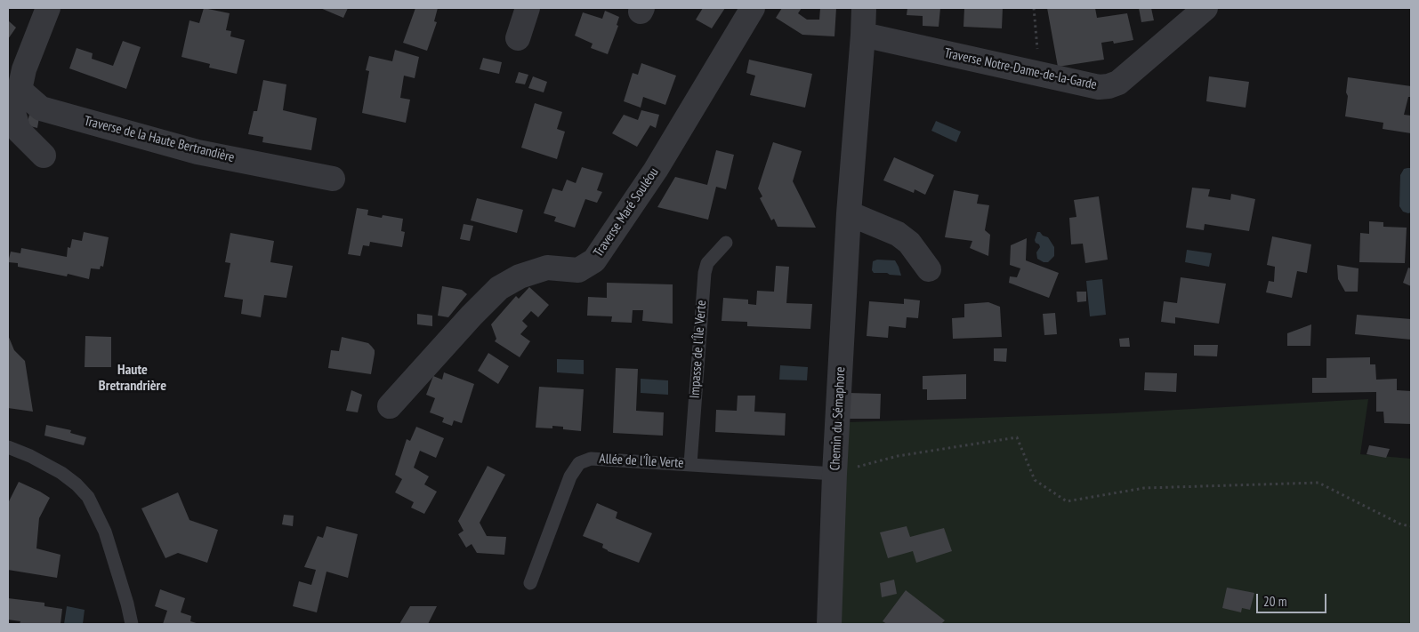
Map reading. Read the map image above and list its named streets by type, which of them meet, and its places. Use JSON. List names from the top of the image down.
{
  "streets": {
    "street": [
      "Traverse Notre-Dame-de-la-Garde",
      "Traverse de la Haute Bertrandière",
      "Traverse Maré Souléou",
      "Chemin du Sémaphore"
    ],
    "lane": ["Impasse de l'Île Verte", "Allée de l'Île Verte"]
  },
  "crossings": [
    ["Traverse Notre-Dame-de-la-Garde", "Chemin du Sémaphore"],
    ["Impasse de l'Île Verte", "Allée de l'Île Verte"],
    ["Chemin du Sémaphore", "Allée de l'Île Verte"]
  ],
  "districts": ["Haute Bretrandrière"],
  "scale_bar": "20 m"
}
